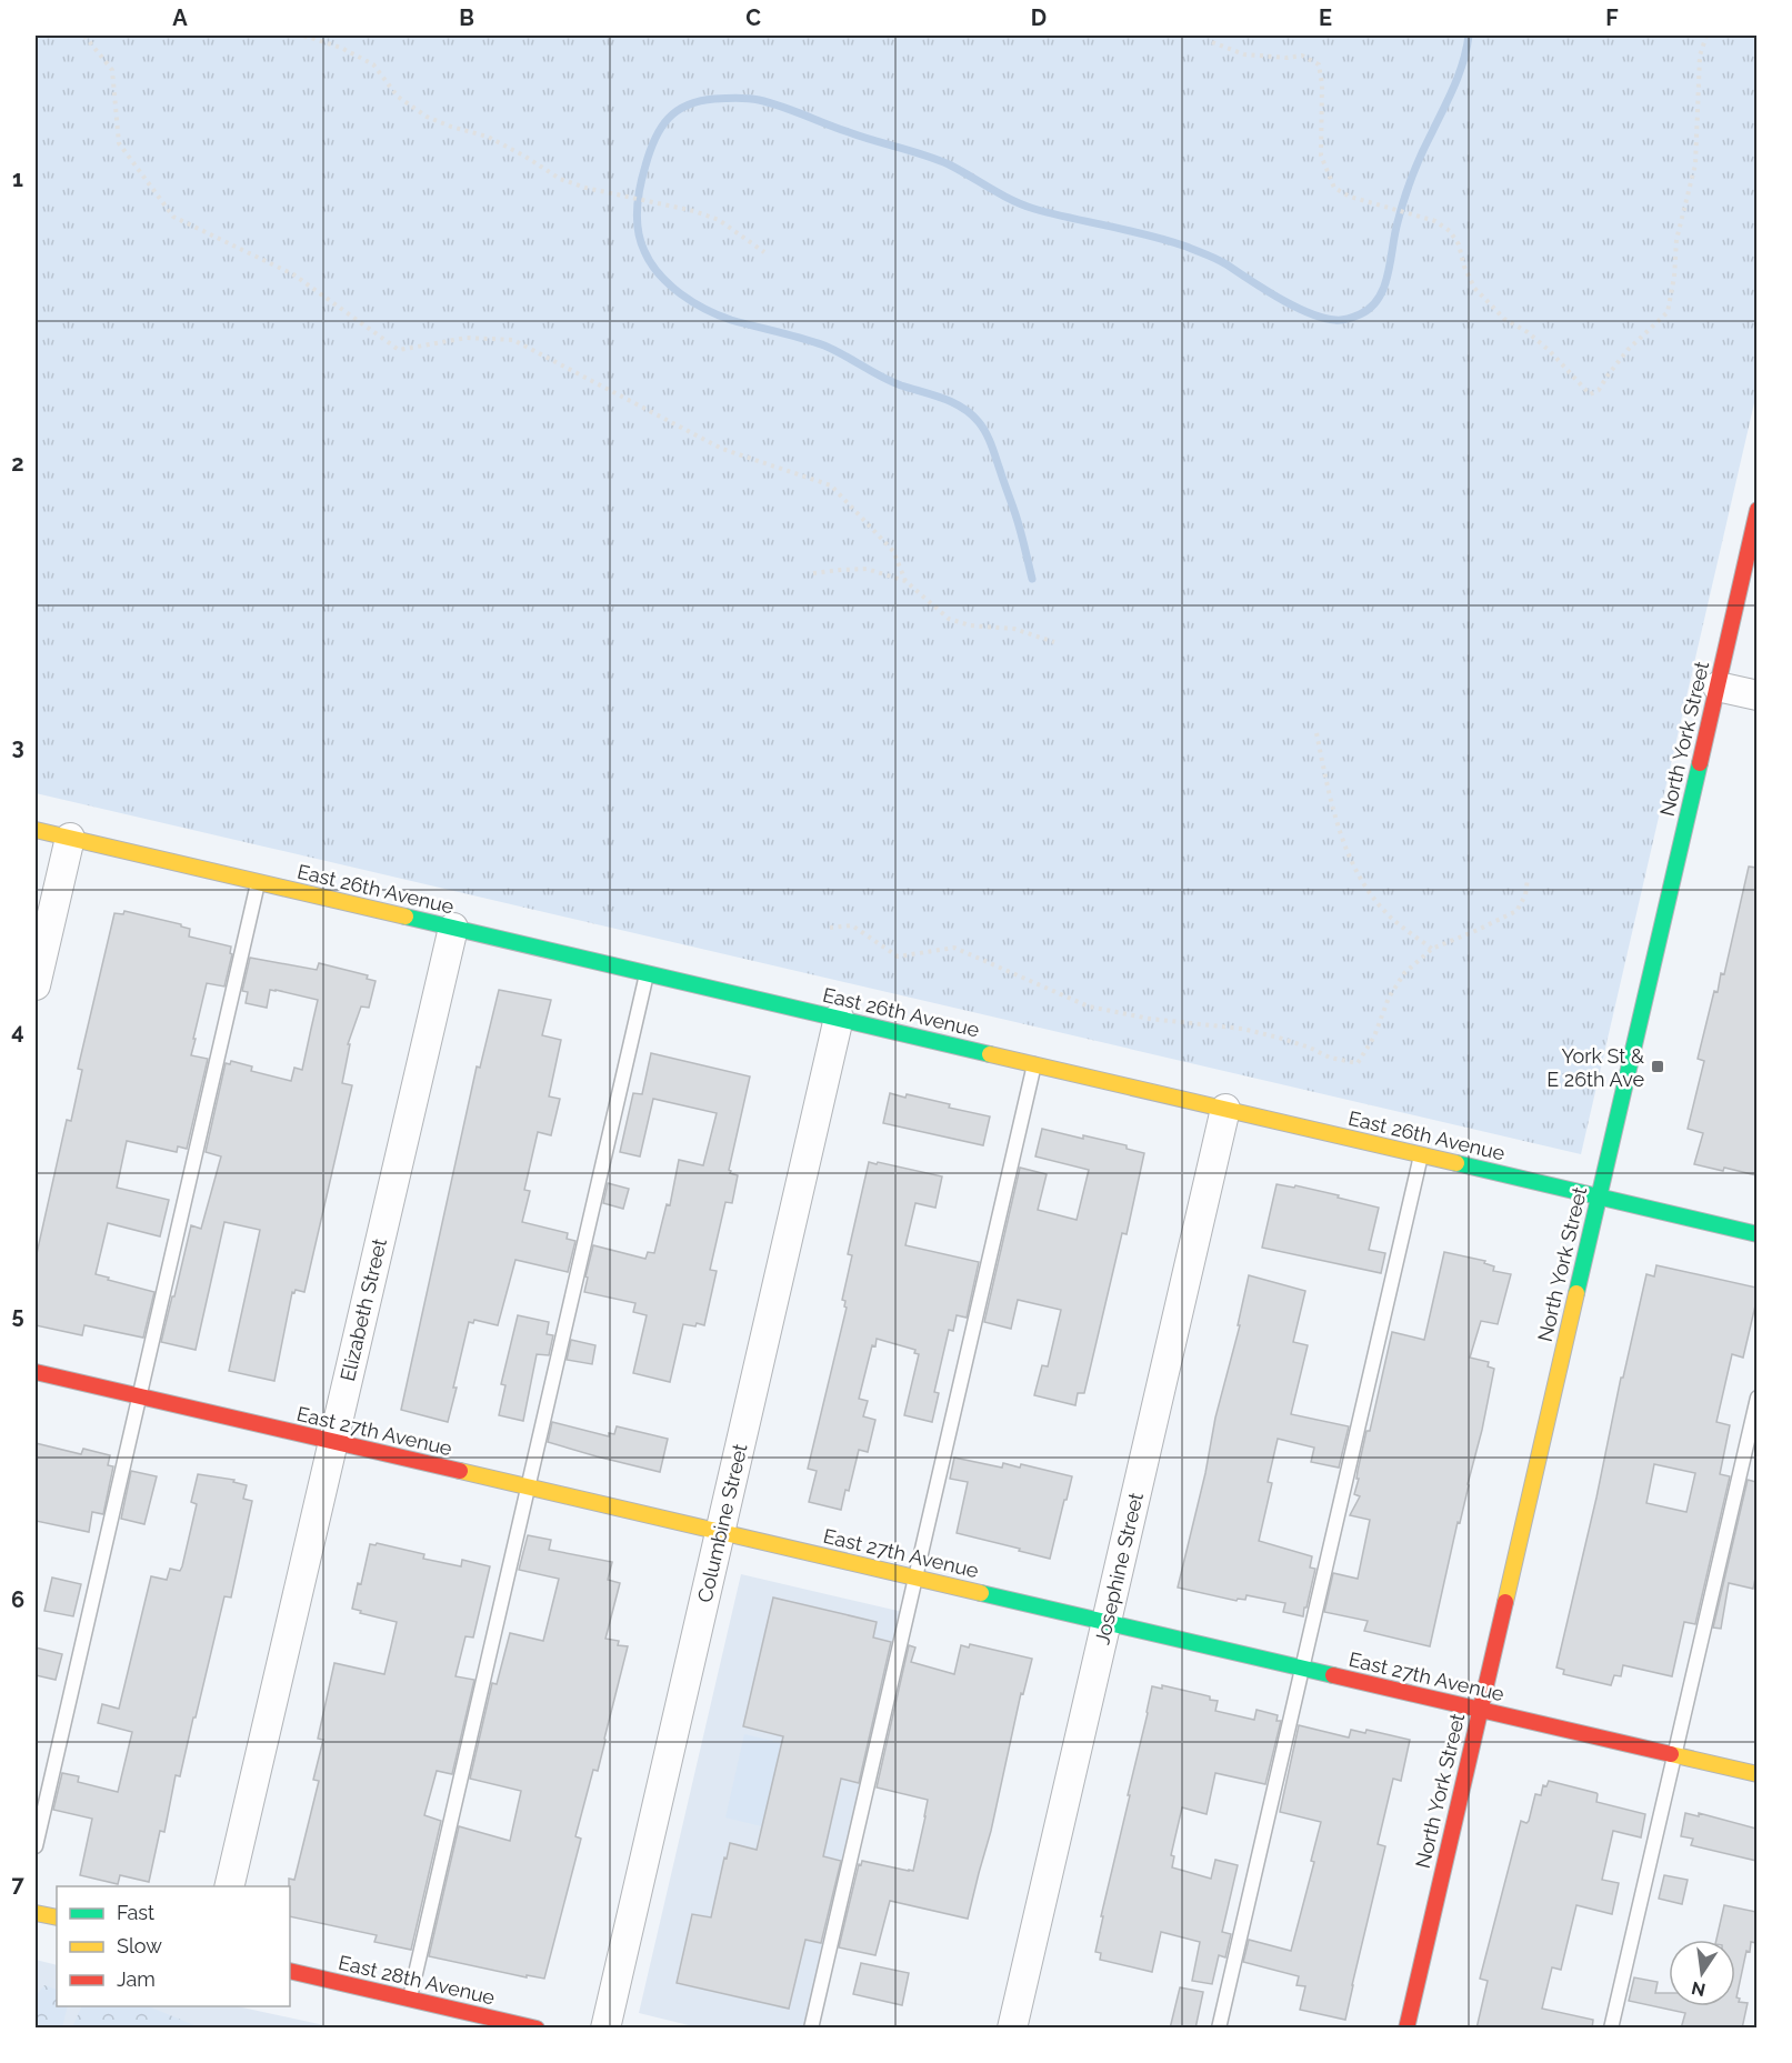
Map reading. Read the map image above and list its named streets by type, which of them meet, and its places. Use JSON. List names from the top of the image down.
{
  "streets": {
    "street": [
      "North York Street",
      "East 26th Avenue",
      "Elizabeth Street",
      "East 27th Avenue",
      "Columbine Street",
      "Josephine Street",
      "East 28th Avenue"
    ]
  },
  "crossings": [
    ["North York Street", "East 26th Avenue"],
    ["North York Street", "East 27th Avenue"],
    ["East 26th Avenue", "Elizabeth Street"],
    ["East 26th Avenue", "Columbine Street"],
    ["East 26th Avenue", "Josephine Street"],
    ["Elizabeth Street", "East 27th Avenue"],
    ["East 27th Avenue", "Columbine Street"],
    ["East 27th Avenue", "Josephine Street"]
  ],
  "places": {
    "transit": ["York St & E 26th Ave"]
  },
  "legend": ["Fast", "Slow", "Jam"],
  "north": "bottom",
  "grid": {
    "columns": [
      "A",
      "B",
      "C",
      "D",
      "E",
      "F"
    ],
    "rows": [
      "1",
      "2",
      "3",
      "4",
      "5",
      "6",
      "7"
    ]
  }
}
